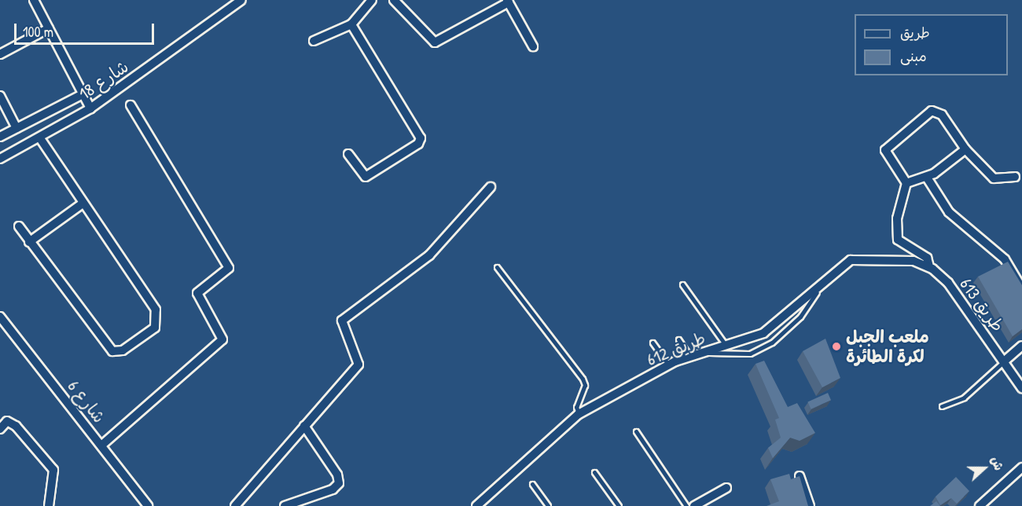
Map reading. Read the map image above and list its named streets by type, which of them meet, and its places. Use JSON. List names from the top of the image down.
{
  "streets": {
    "street": [
      "شارع 18",
      "طريق 613",
      "طريق 612",
      "شارع 6"
    ]
  },
  "crossings": [
    ["طريق 613", "طريق 612"]
  ],
  "places": ["ملعب الجبل لكرة الطائرة"],
  "legend": ["طريق", "مبنى"],
  "scale_bar": "100 m",
  "north": "right"
}
